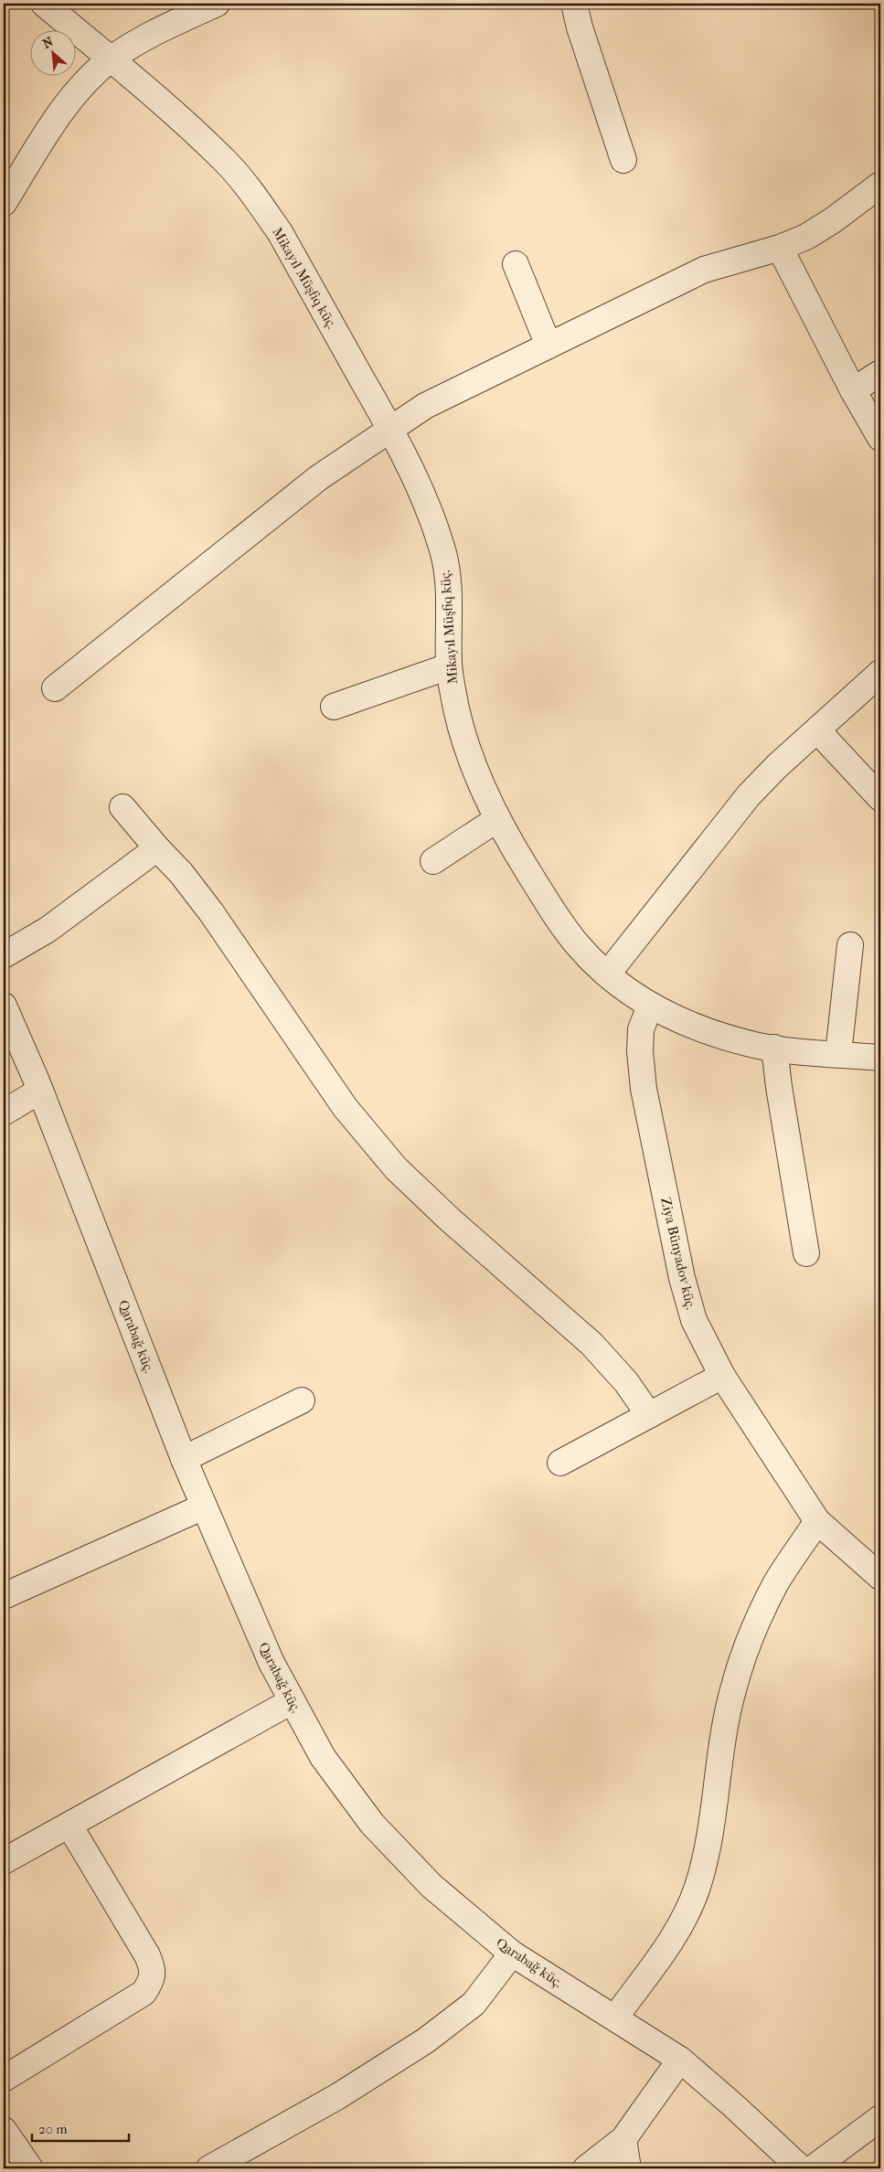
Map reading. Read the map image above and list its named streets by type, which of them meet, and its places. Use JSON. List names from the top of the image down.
{
  "streets": {
    "street": ["Mikayıl Müşfiq küç.", "Ziya Bünyadov küç.", "Qarabağ küç."]
  },
  "crossings": [
    ["Mikayıl Müşfiq küç.", "Ziya Bünyadov küç."]
  ],
  "scale_bar": "20 m",
  "north": "top left"
}
